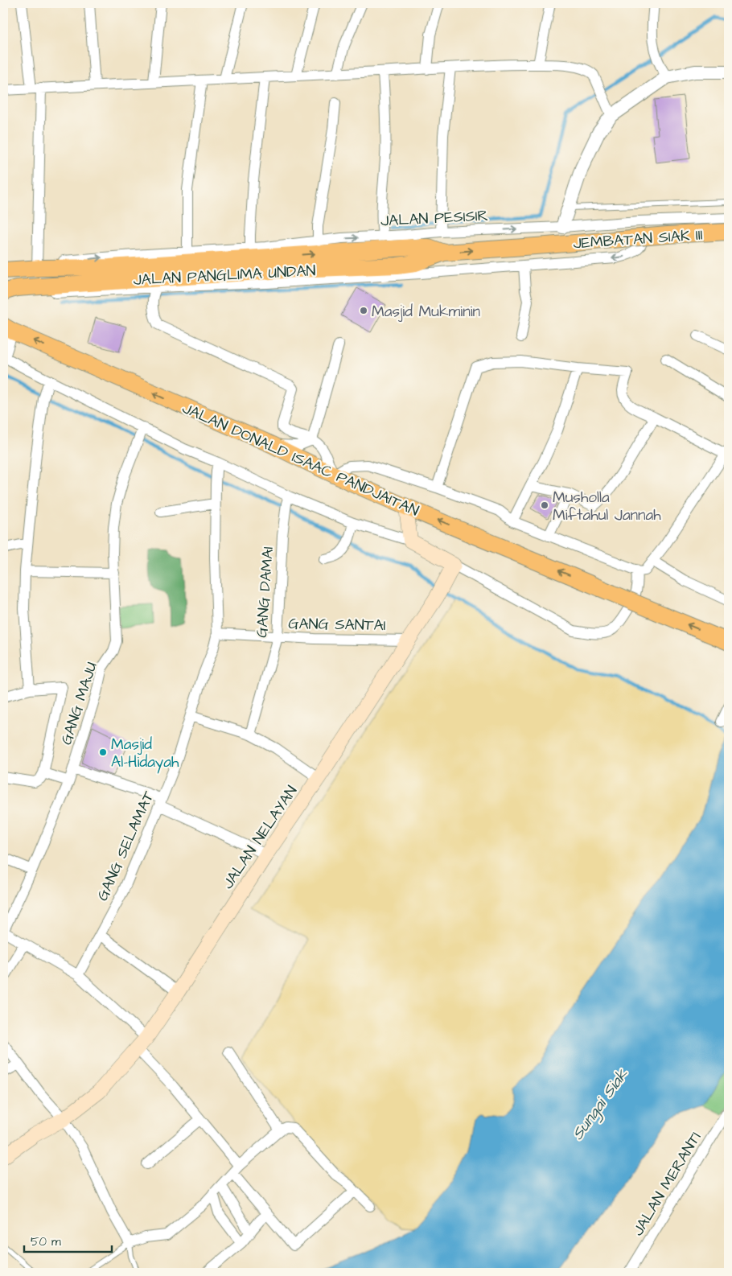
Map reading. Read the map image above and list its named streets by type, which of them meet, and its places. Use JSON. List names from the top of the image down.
{
  "streets": {
    "main road": [
      "JEMBATAN SIAK III",
      "JALAN PANGLIMA UNDAN",
      "JALAN DONALD ISAAC PANDJAITAN",
      "JALAN NELAYAN"
    ],
    "street": [
      "JALAN PESISIR",
      "GANG DAMAI",
      "GANG SANTAI",
      "GANG MAJU",
      "GANG SELAMAT",
      "JALAN MERANTI"
    ]
  },
  "crossings": [
    ["JALAN PESISIR", "JALAN PANGLIMA UNDAN"],
    ["JEMBATAN SIAK III", "JALAN PANGLIMA UNDAN"],
    ["GANG DAMAI", "GANG SANTAI"],
    ["GANG SANTAI", "JALAN NELAYAN"],
    ["GANG SANTAI", "GANG SELAMAT"]
  ],
  "one_way": ["JALAN DONALD ISAAC PANDJAITAN"],
  "water": ["Sungai Siak"],
  "places": ["Masjid Mukminin", "Musholla Miftahul Jannah", "Masjid Al-Hidayah"],
  "scale_bar": "50 m"
}
